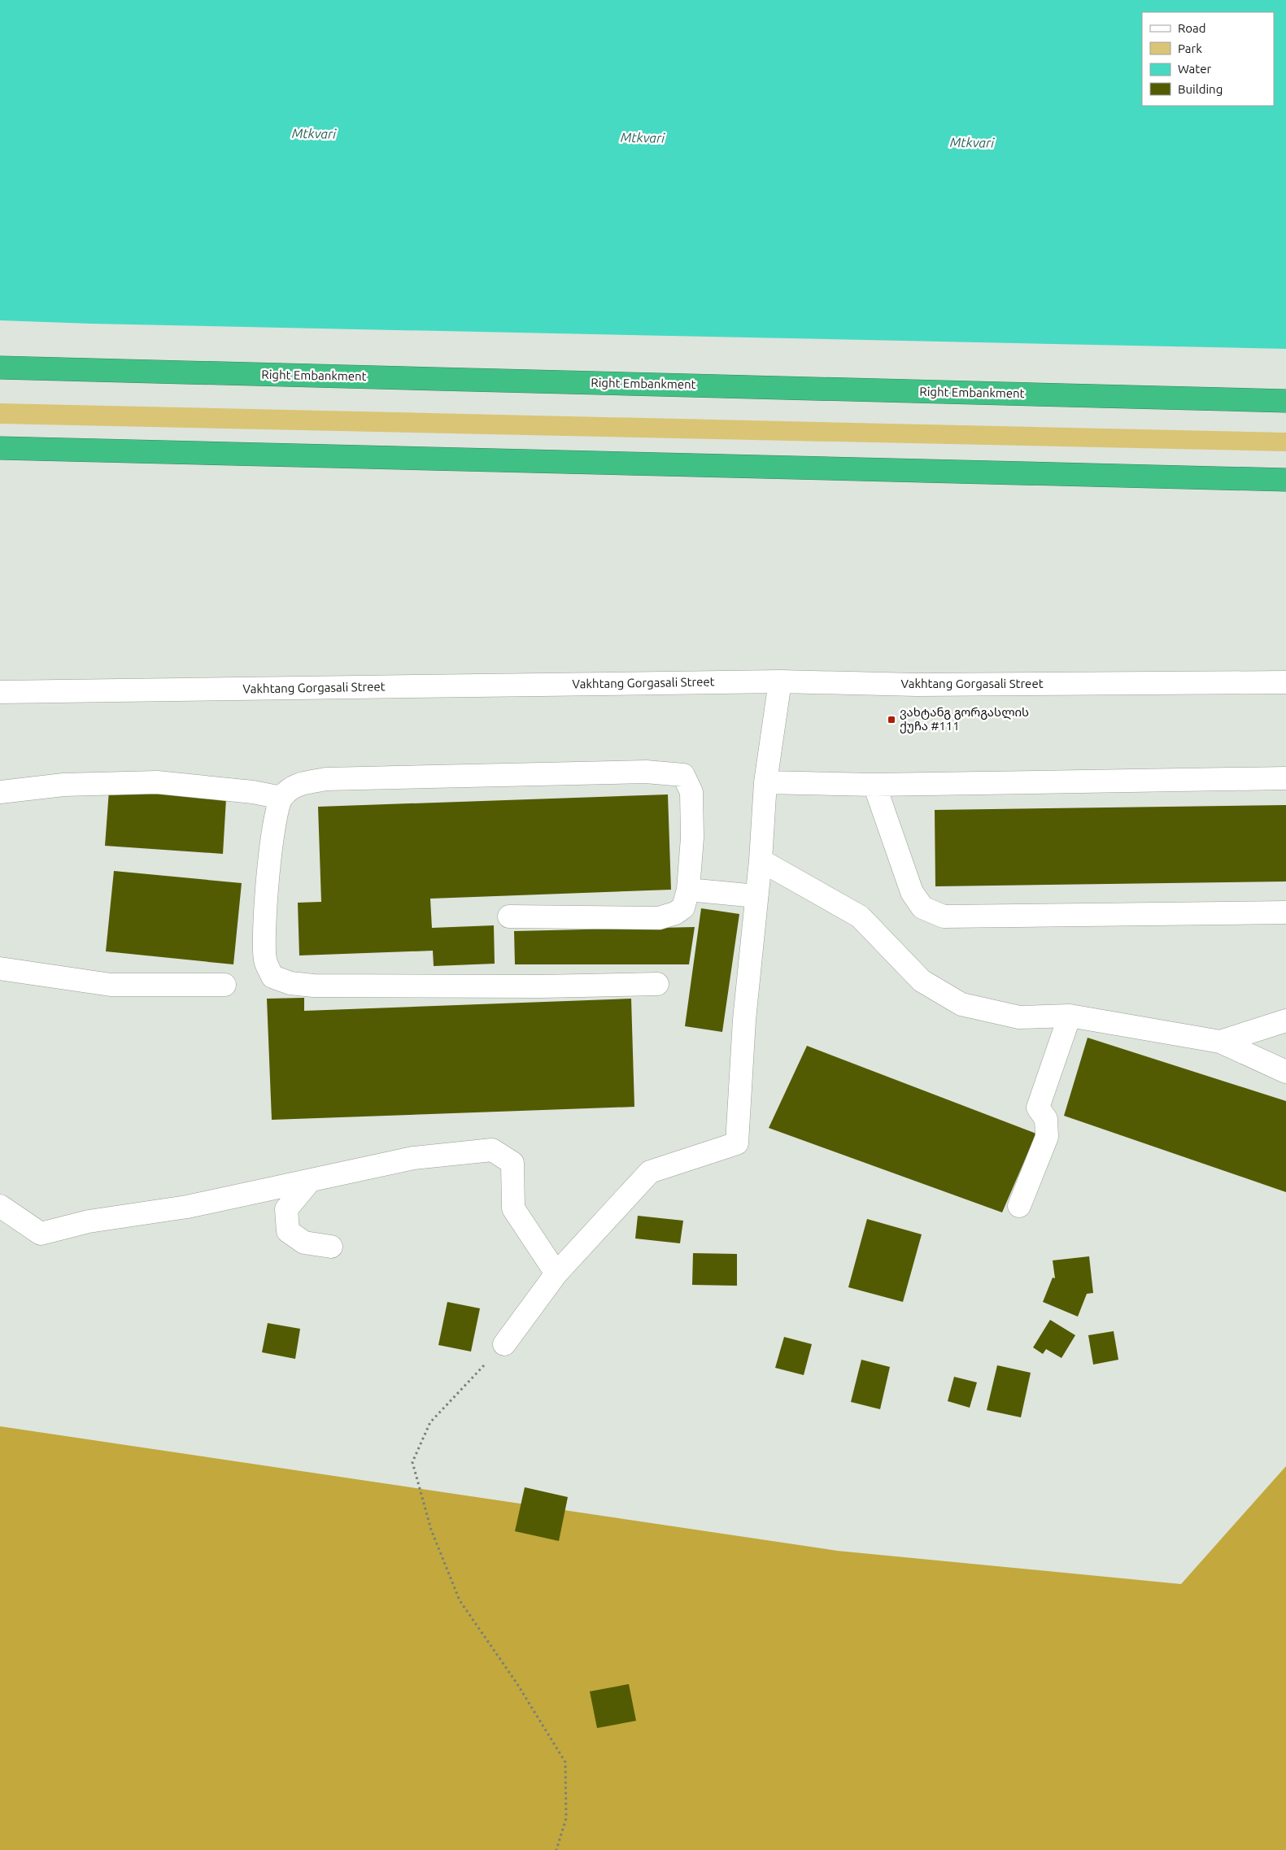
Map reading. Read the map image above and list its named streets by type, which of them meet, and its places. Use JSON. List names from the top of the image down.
{
  "streets": {
    "highway": ["Right Embankment"],
    "street": ["Vakhtang Gorgasali Street"]
  },
  "water": ["Mtkvari"],
  "places": {
    "transit": ["ვახტანგ გორგასლის ქუჩა #111"]
  },
  "legend": [
    "Road",
    "Park",
    "Water",
    "Building"
  ]
}
